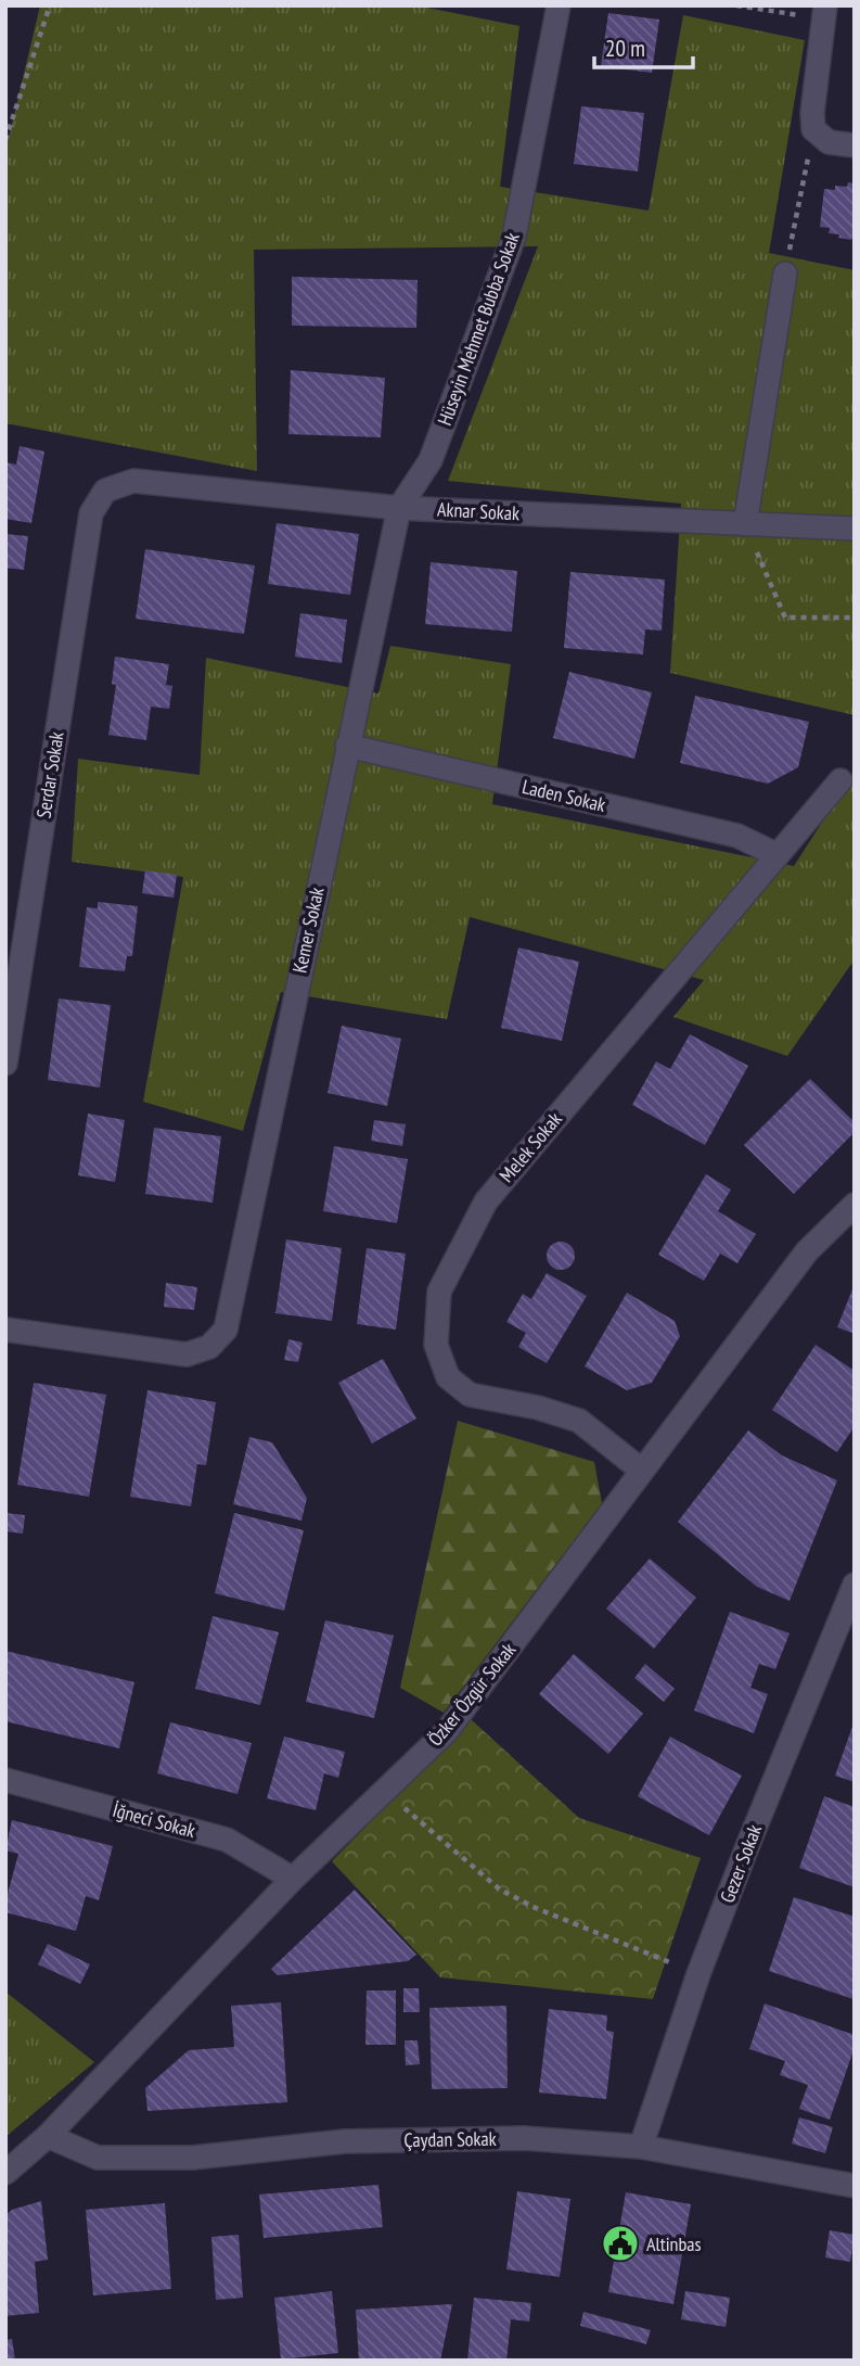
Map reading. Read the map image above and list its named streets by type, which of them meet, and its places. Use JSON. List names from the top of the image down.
{
  "streets": {
    "street": [
      "Hüseyin Mehmet Bubba Sokak",
      "Aknar Sokak",
      "Serdar Sokak",
      "Laden Sokak",
      "Kemer Sokak",
      "Melek Sokak",
      "Özker Özgür Sokak",
      "İğneci Sokak",
      "Gezer Sokak",
      "Çaydan Sokak"
    ]
  },
  "crossings": [
    ["Hüseyin Mehmet Bubba Sokak", "Aknar Sokak"],
    ["Hüseyin Mehmet Bubba Sokak", "Kemer Sokak"],
    ["Aknar Sokak", "Serdar Sokak"],
    ["Aknar Sokak", "Kemer Sokak"],
    ["Laden Sokak", "Kemer Sokak"],
    ["Laden Sokak", "Melek Sokak"],
    ["Melek Sokak", "Özker Özgür Sokak"],
    ["Özker Özgür Sokak", "İğneci Sokak"],
    ["Özker Özgür Sokak", "Çaydan Sokak"],
    ["Gezer Sokak", "Çaydan Sokak"]
  ],
  "places": {
    "public building": ["Altinbas"]
  },
  "scale_bar": "20 m"
}
